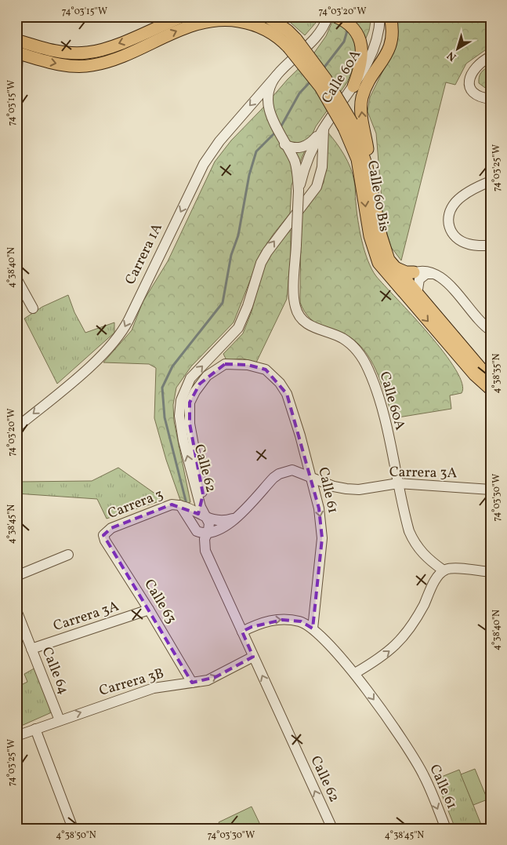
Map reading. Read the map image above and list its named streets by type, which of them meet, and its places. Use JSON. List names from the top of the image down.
{
  "streets": {
    "main road": ["Calle 60 Bis"],
    "street": [
      "Calle 60A",
      "Carrera 1A",
      "Calle 62",
      "Carrera 3A",
      "Calle 61",
      "Carrera 3",
      "Calle 63",
      "Calle 64",
      "Carrera 3B"
    ]
  },
  "crossings": [
    ["Calle 60A", "Carrera 1A"],
    ["Calle 60A", "Calle 62"],
    ["Calle 60A", "Carrera 3A"],
    ["Calle 62", "Calle 61"],
    ["Calle 62", "Carrera 3"],
    ["Calle 62", "Carrera 3B"],
    ["Carrera 3A", "Calle 61"],
    ["Carrera 3A", "Calle 63"],
    ["Carrera 3A", "Calle 64"],
    ["Carrera 3", "Calle 63"],
    ["Calle 63", "Carrera 3B"],
    ["Calle 64", "Carrera 3B"]
  ],
  "one_way": [
    "Carrera 1A",
    "Calle 62",
    "Calle 61",
    "Carrera 3B"
  ],
  "north": "bottom left",
  "coordinates": [
    "74°03'15\"W",
    "74°03'20\"W",
    "74°03'25\"W",
    "4°38'40\"N",
    "4°38'35\"N",
    "74°03'30\"W",
    "4°38'45\"N",
    "4°38'50\"N"
  ]
}
